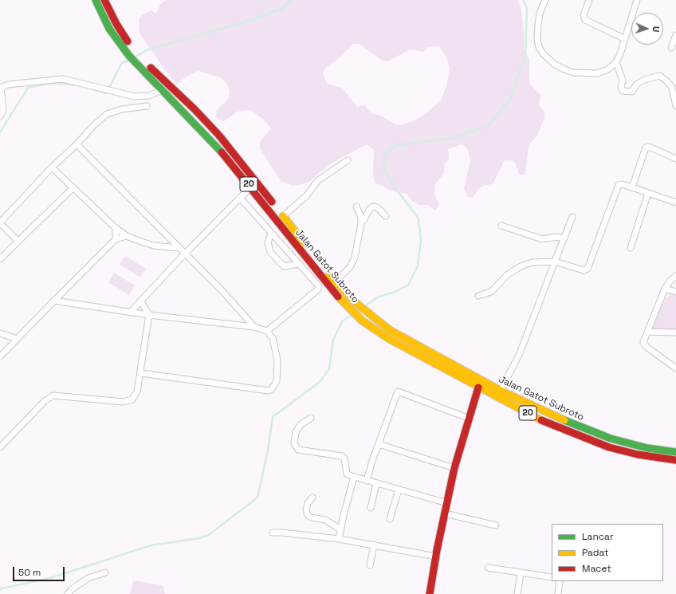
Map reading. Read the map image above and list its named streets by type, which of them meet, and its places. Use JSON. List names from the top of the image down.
{
  "streets": {
    "main road": ["20", "Jalan Gatot Subroto"]
  },
  "legend": ["Lancar", "Padat", "Macet"],
  "scale_bar": "50 m",
  "north": "right"
}
